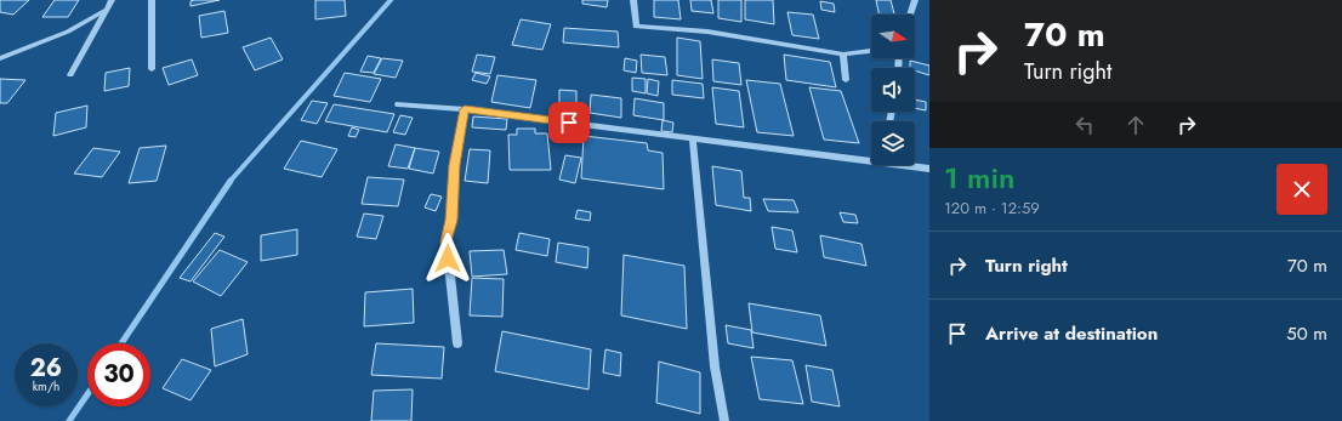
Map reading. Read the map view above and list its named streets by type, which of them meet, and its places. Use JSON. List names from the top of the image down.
{
  "north": "right",
  "page": {
    "turn": ["70 m", "Turn right"],
    "heading": ["1 min", "120 m · 12:59"],
    "list": [
      {
        "name": "Turn right",
        "value": "70 m"
      },
      {
        "name": "Arrive at destination",
        "value": "50 m"
      }
    ],
    "speed": "26 km/h",
    "limit": "30"
  }
}
